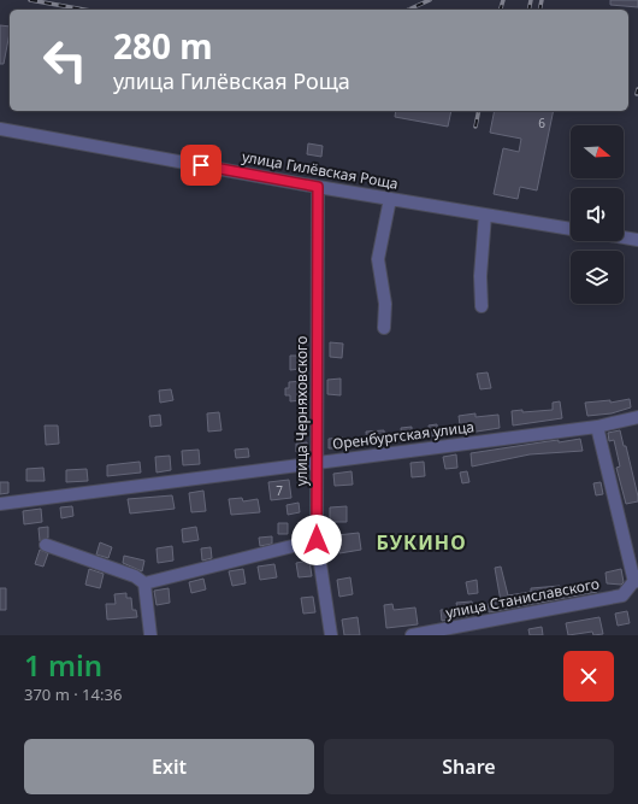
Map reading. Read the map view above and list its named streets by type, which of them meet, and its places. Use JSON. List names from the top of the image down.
{
  "streets": {
    "street": [
      "улица Гилёвская Роща",
      "улица Черняховского",
      "Оренбургская улица",
      "улица Станиславского"
    ]
  },
  "crossings": [
    ["улица Гилёвская Роща", "улица Черняховского"],
    ["улица Черняховского", "Оренбургская улица"]
  ],
  "districts": ["БУКИНО"],
  "house_numbers": ["6", "7"],
  "north": "right",
  "page": {
    "turn": ["280 m", "улица Гилёвская Роща"],
    "heading": ["1 min", "370 m · 14:36"],
    "buttons": ["Exit", "Share"]
  }
}
